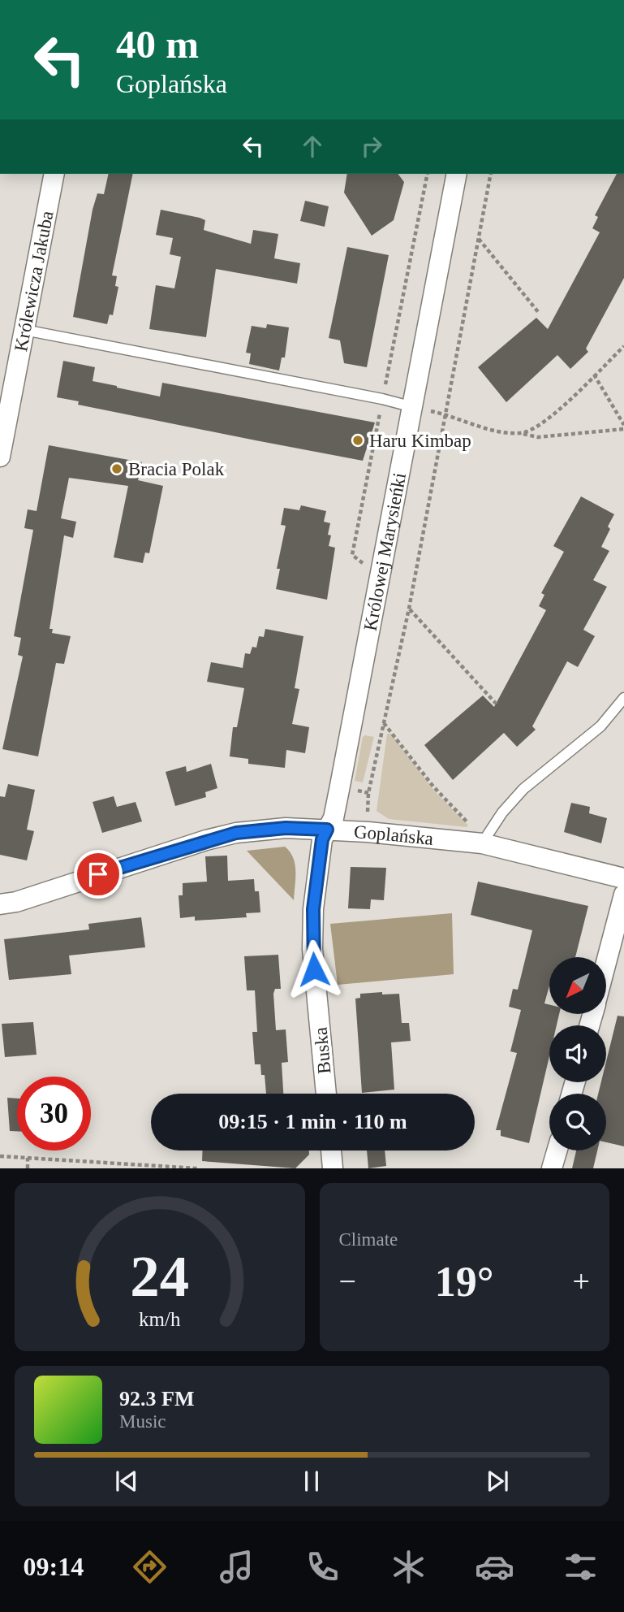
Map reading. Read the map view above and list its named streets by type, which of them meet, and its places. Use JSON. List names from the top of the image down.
{
  "streets": {
    "street": [
      "Królewicza Jakuba",
      "Królowej Marysieńki",
      "Goplańska",
      "Buska"
    ]
  },
  "crossings": [
    ["Królowej Marysieńki", "Goplańska"],
    ["Królowej Marysieńki", "Buska"],
    ["Goplańska", "Buska"]
  ],
  "places": ["Haru Kimbap", "Bracia Polak"],
  "north": "bottom left",
  "page": {
    "turn": ["40 m", "Goplańska"],
    "limit": "30",
    "trip": "09:15 · 1 min · 110 m",
    "tile": "Climate",
    "heat": ["−", "19°", "+"],
    "song": ["92.3 FM", "Music"],
    "tabs": "09:14",
    "gauge": ["24", "km/h"]
  }
}
